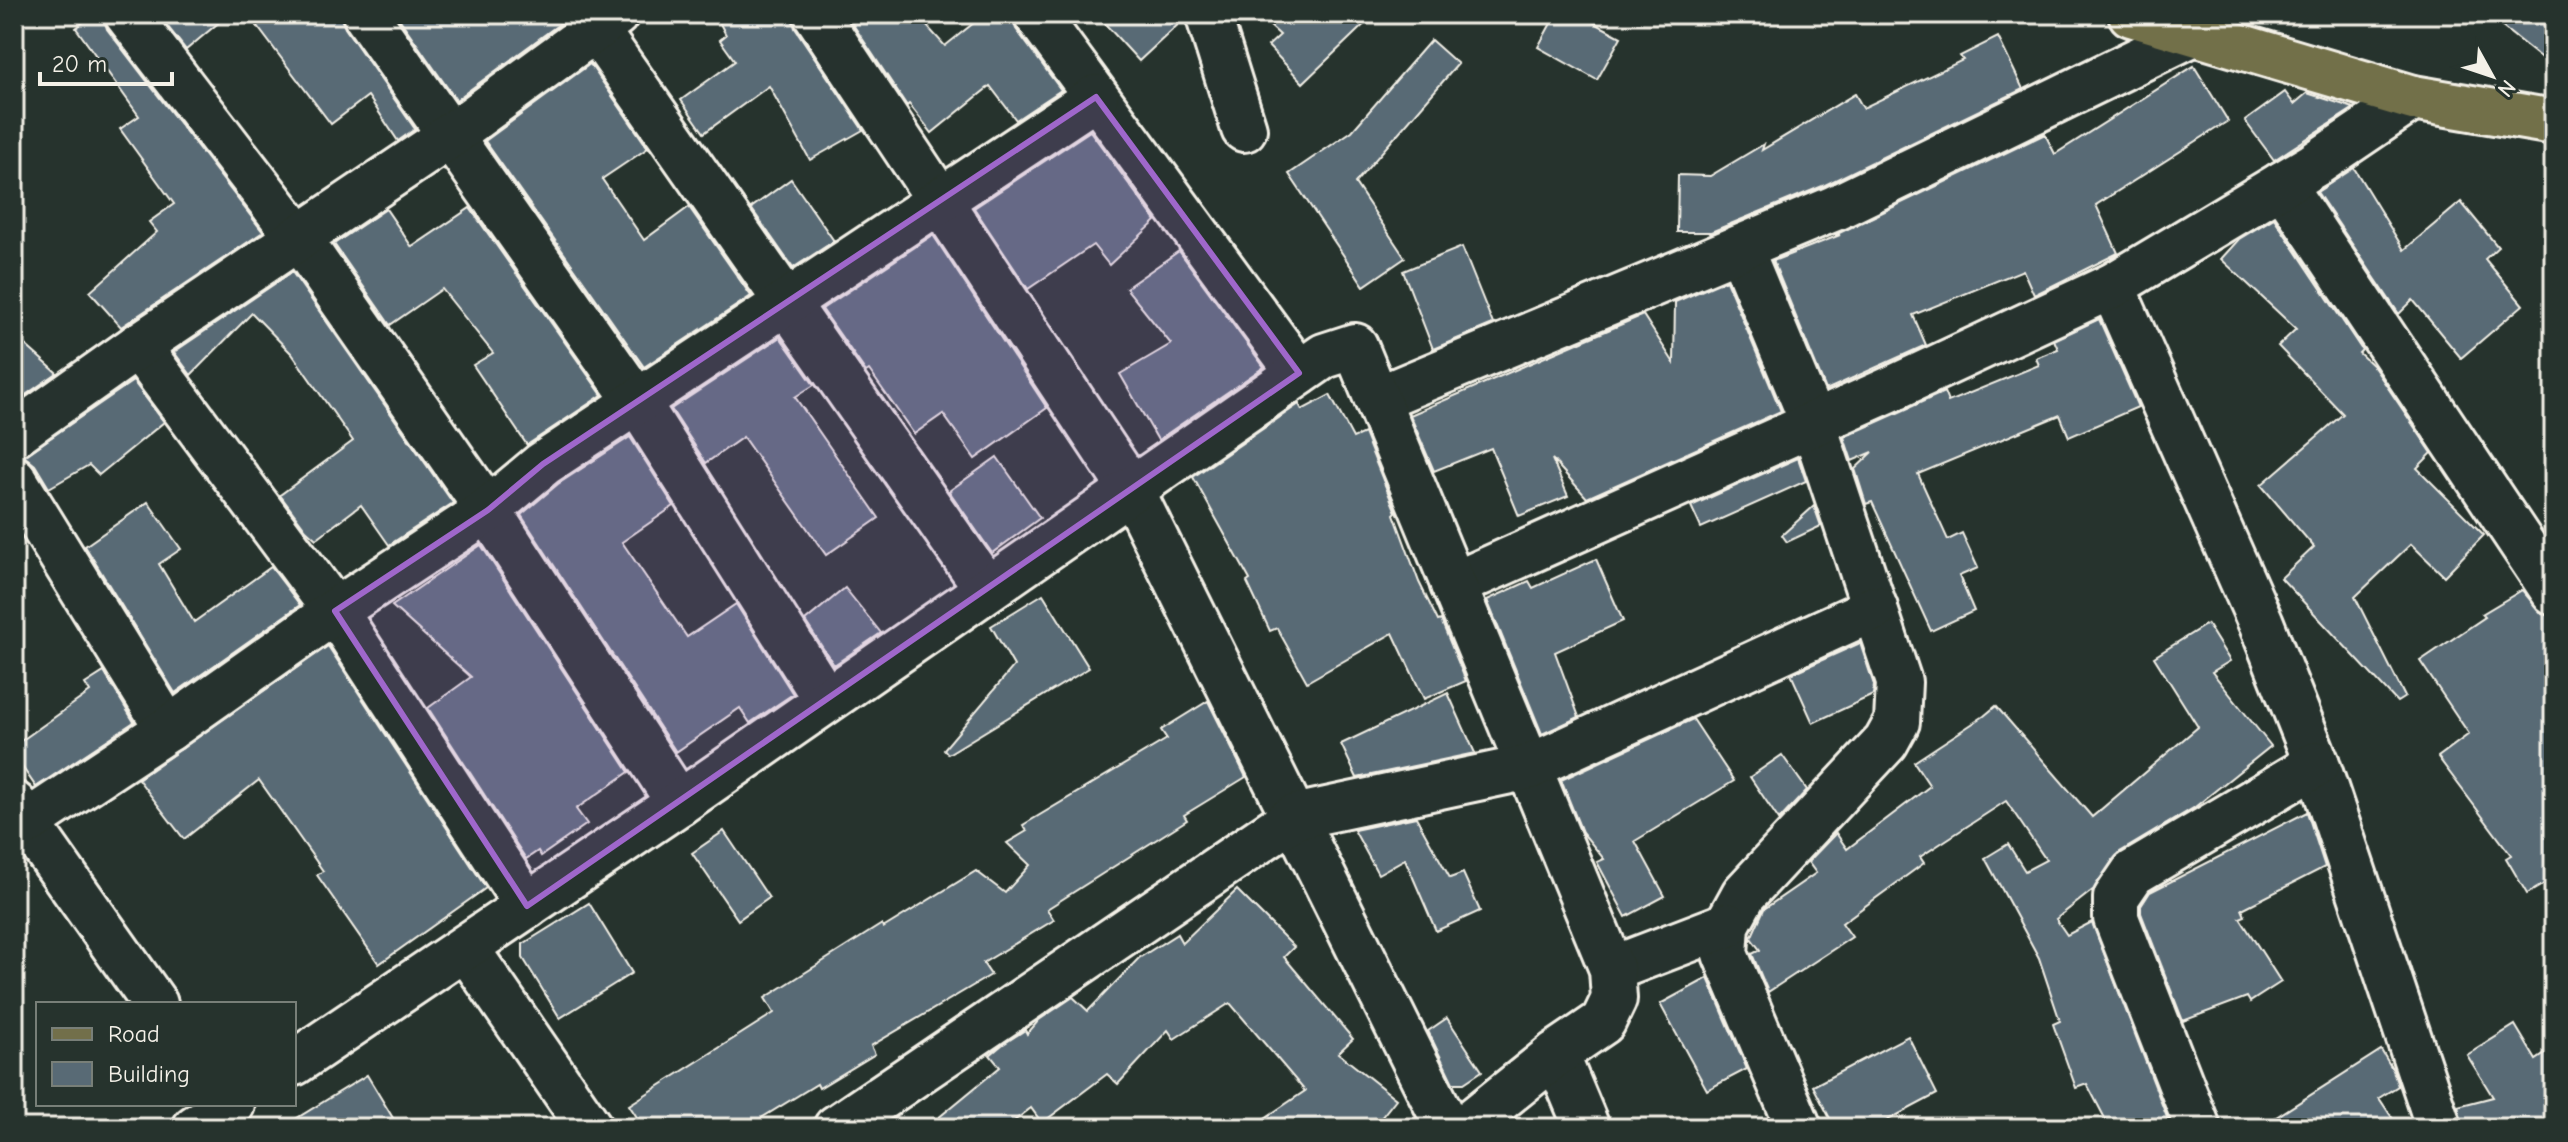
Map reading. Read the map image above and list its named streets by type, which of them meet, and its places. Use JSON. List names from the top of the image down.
{
  "legend": ["Road", "Building"],
  "scale_bar": "20 m",
  "north": "bottom right"
}
